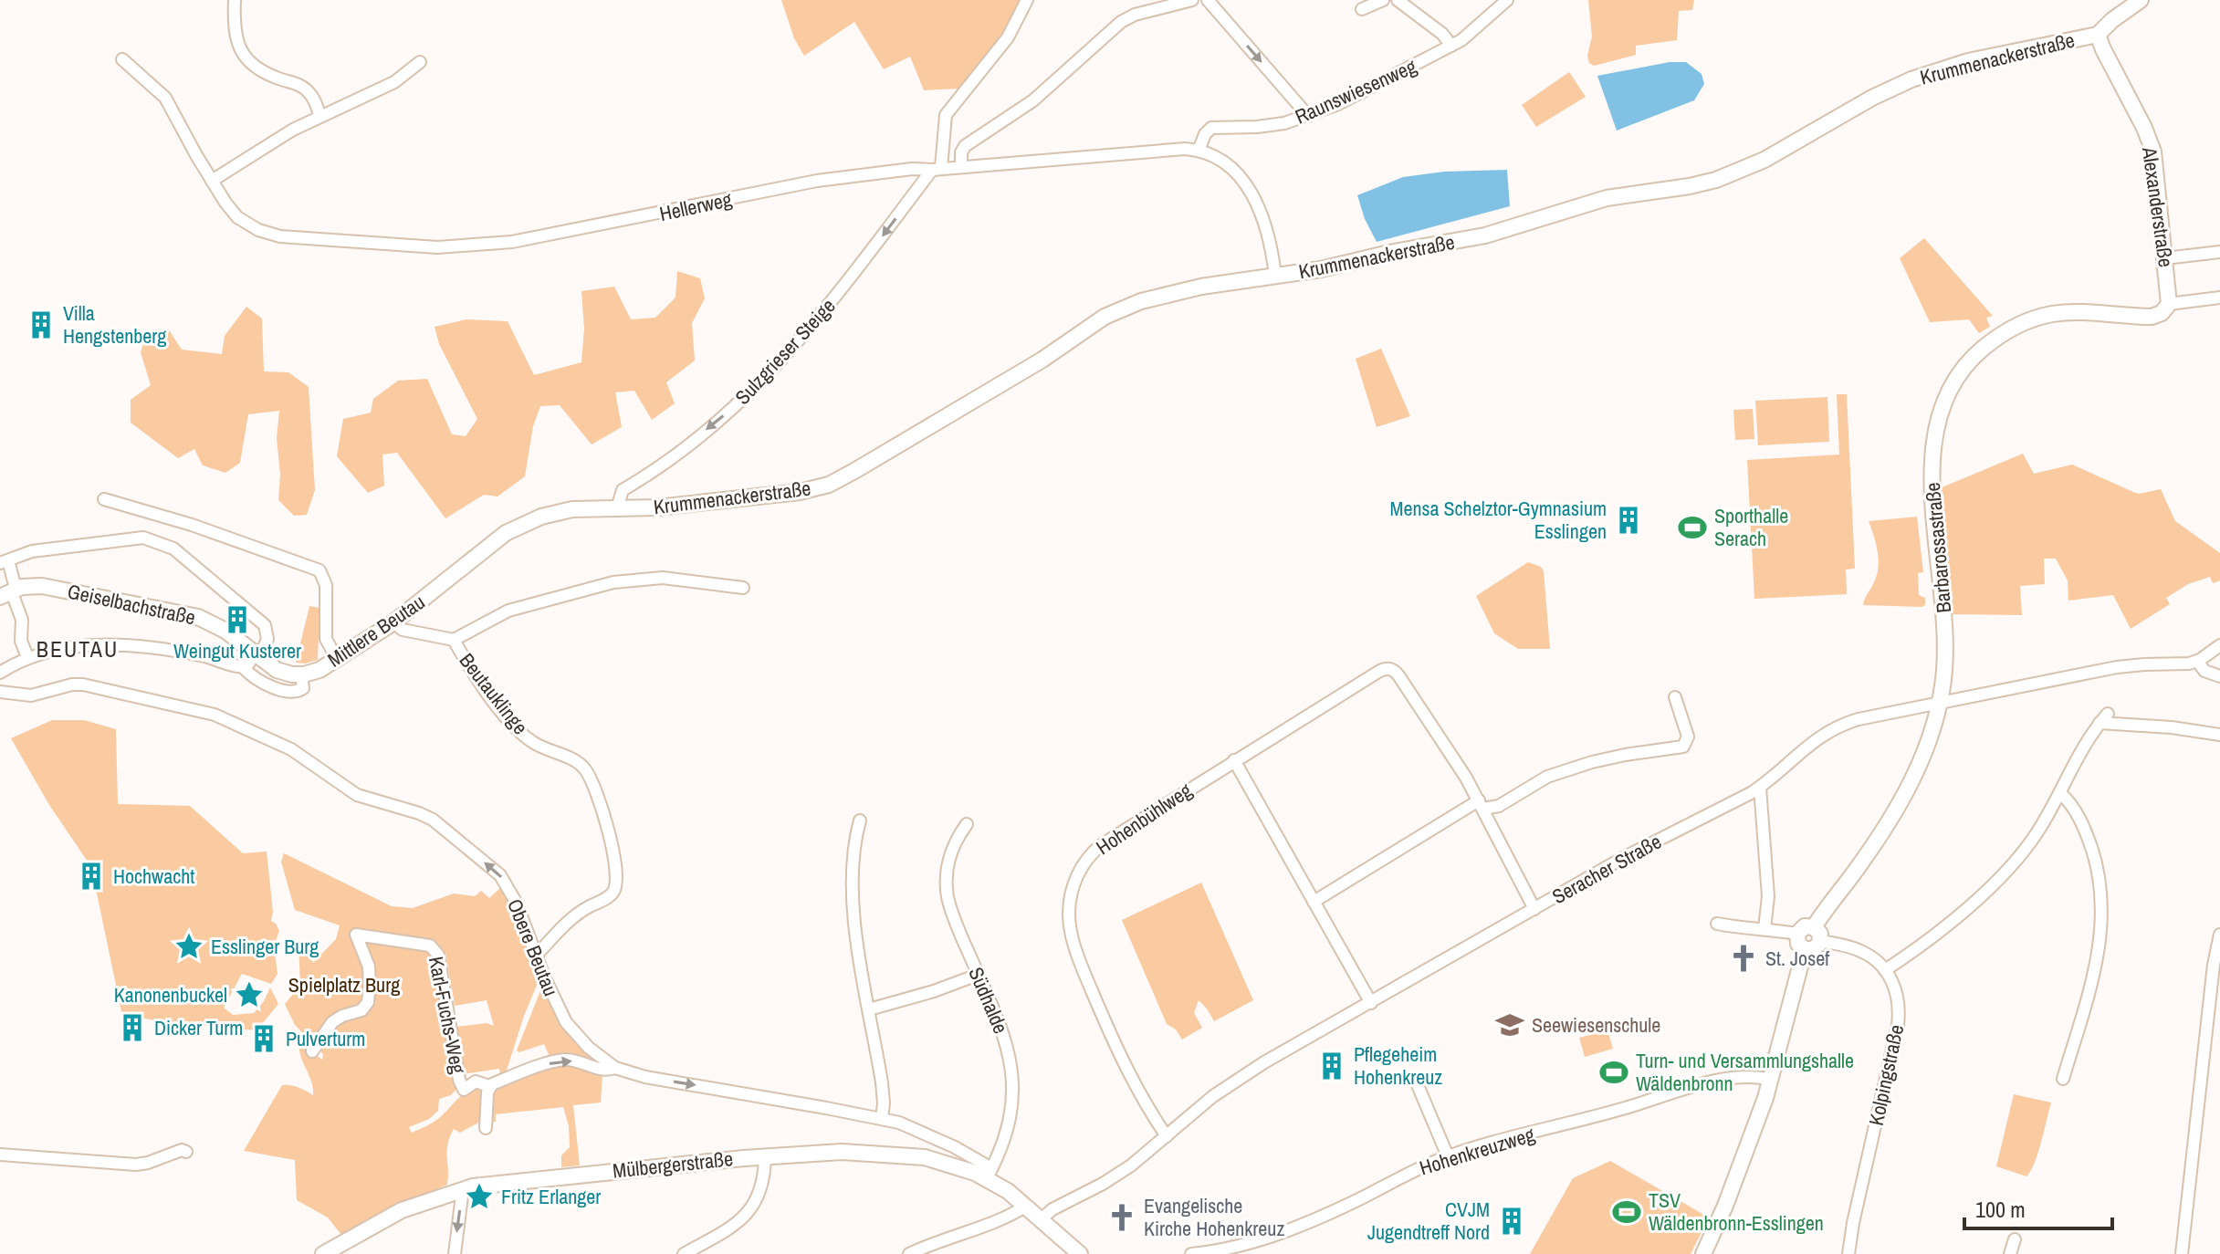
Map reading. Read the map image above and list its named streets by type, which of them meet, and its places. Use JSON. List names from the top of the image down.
{
  "streets": {
    "main road": [
      "Krummenackerstraße",
      "Alexanderstraße",
      "Barbarossastraße",
      "Geiselbachstraße",
      "Mittlere Beutau",
      "Mülbergerstraße"
    ],
    "street": [
      "Raunswiesenweg",
      "Hellerweg",
      "Sulzgrieser Steige",
      "Beutauklinge",
      "Hohenbühlweg",
      "Seracher Straße",
      "Obere Beutau",
      "Südhalde",
      "Karl-Fuchs-Weg",
      "Kolpingstraße",
      "Hohenkreuzweg"
    ]
  },
  "crossings": [
    ["Krummenackerstraße", "Hellerweg"],
    ["Krummenackerstraße", "Alexanderstraße"],
    ["Krummenackerstraße", "Sulzgrieser Steige"],
    ["Krummenackerstraße", "Mittlere Beutau"],
    ["Raunswiesenweg", "Hellerweg"],
    ["Hellerweg", "Sulzgrieser Steige"],
    ["Alexanderstraße", "Barbarossastraße"],
    ["Sulzgrieser Steige", "Mittlere Beutau"],
    ["Barbarossastraße", "Seracher Straße"],
    ["Mittlere Beutau", "Beutauklinge"],
    ["Beutauklinge", "Obere Beutau"],
    ["Hohenbühlweg", "Seracher Straße"],
    ["Seracher Straße", "Mülbergerstraße"],
    ["Obere Beutau", "Südhalde"],
    ["Obere Beutau", "Mülbergerstraße"],
    ["Südhalde", "Mülbergerstraße"]
  ],
  "one_way": ["Sulzgrieser Steige"],
  "districts": ["BEUTAU"],
  "parks": ["Spielplatz Burg"],
  "places": {
    "building": [
      "Villa Hengstenberg",
      "Mensa Schelztor-Gymnasium Esslingen",
      "Weingut Kusterer",
      "Hochwacht",
      "Dicker Turm",
      "Pulverturm",
      "Pflegeheim Hohenkreuz",
      "CVJM Jugendtreff Nord"
    ],
    "sports": ["Sporthalle Serach", "Turn- und Versammlungshalle Wäldenbronn", "TSV Wäldenbronn-Esslingen"],
    "place": ["Esslinger Burg", "Kanonenbuckel", "Fritz Erlanger"],
    "church": ["St. Josef", "Evangelische Kirche Hohenkreuz"],
    "school or university": ["Seewiesenschule"]
  },
  "scale_bar": "100 m"
}
